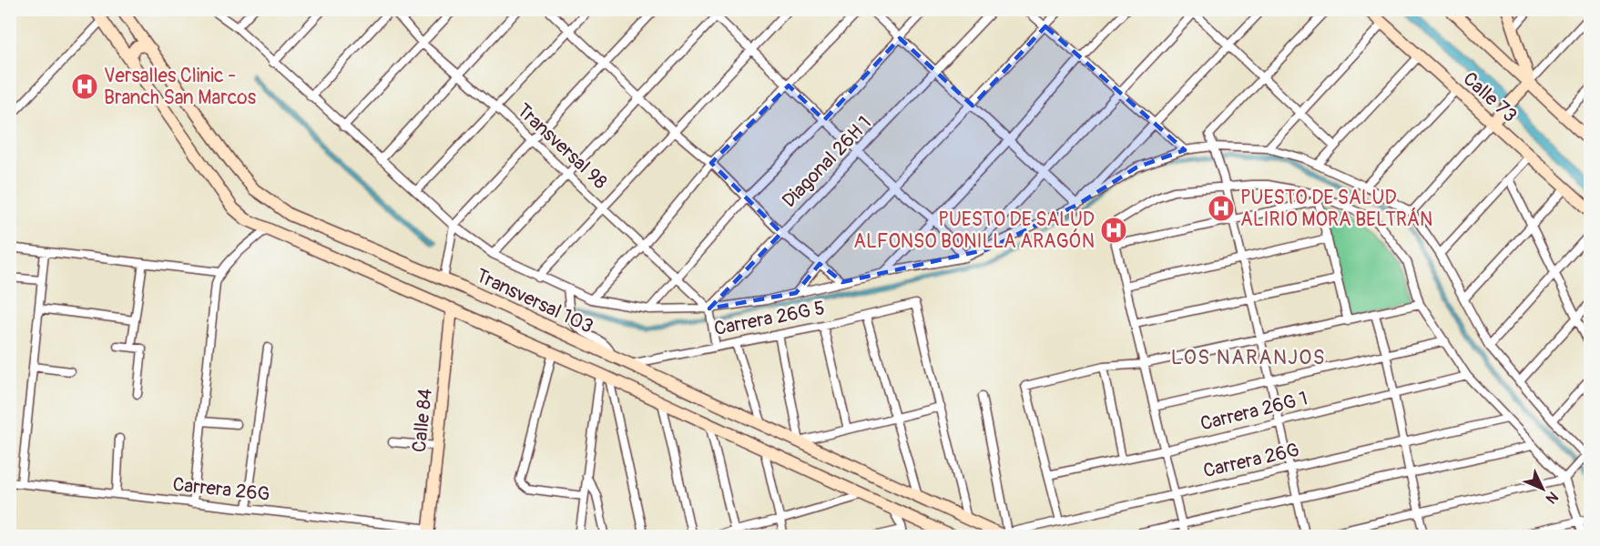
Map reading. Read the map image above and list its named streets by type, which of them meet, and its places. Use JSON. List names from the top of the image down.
{
  "streets": {
    "street": [
      "Calle 73",
      "Transversal 98",
      "Diagonal 26H 1",
      "Transversal 103",
      "Carrera 26G 5",
      "Carrera 26G 1",
      "Calle 84",
      "Carrera 26G"
    ]
  },
  "crossings": [
    ["Transversal 98", "Diagonal 26H 1"],
    ["Transversal 103", "Carrera 26G 5"],
    ["Transversal 103", "Calle 84"],
    ["Transversal 103", "Carrera 26G"],
    ["Calle 84", "Carrera 26G"]
  ],
  "districts": ["LOS NARANJOS"],
  "places": {
    "hospital": ["Versalles Clinic - Branch San Marcos", "PUESTO DE SALUD ALIRIO MORA BELTRÁN", "PUESTO DE SALUD ALFONSO BONILLA ARAGÓN"]
  },
  "north": "bottom right"
}
